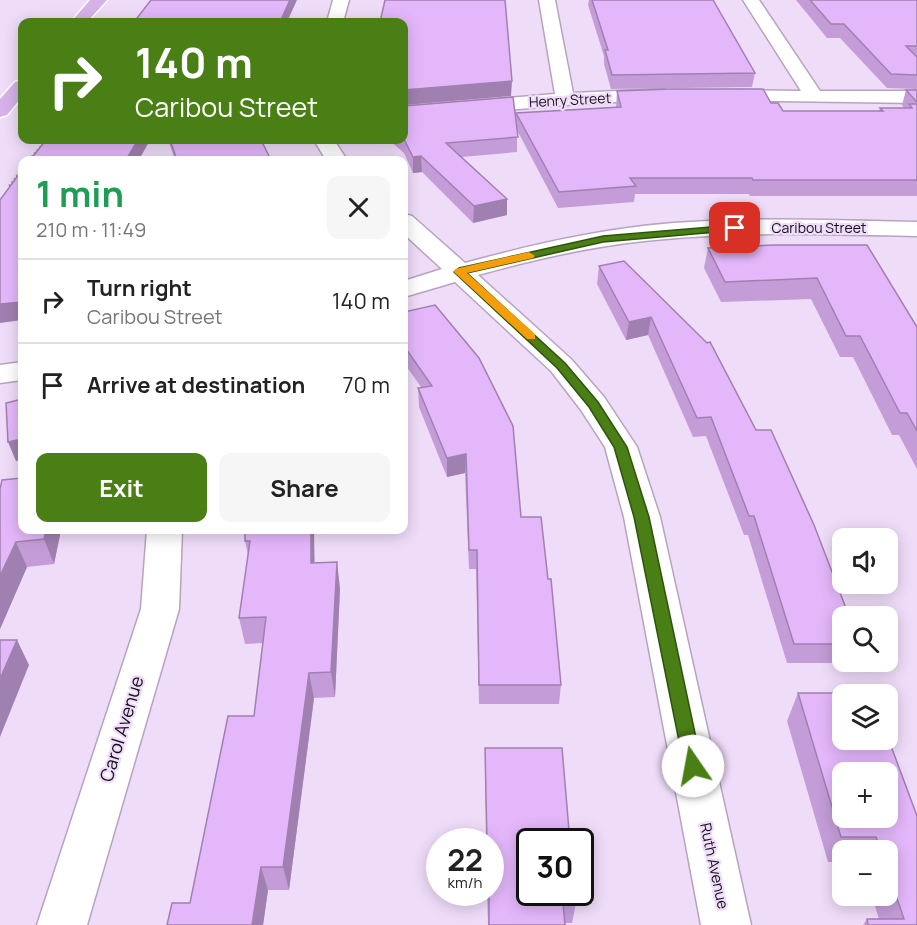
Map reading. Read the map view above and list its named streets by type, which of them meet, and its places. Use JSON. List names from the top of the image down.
{
  "streets": {
    "street": [
      "Henry Street",
      "Caribou Street",
      "Carol Avenue",
      "Ruth Avenue"
    ]
  },
  "crossings": [
    ["Caribou Street", "Ruth Avenue"]
  ],
  "page": {
    "turn": ["140 m", "Caribou Street"],
    "heading": ["1 min", "210 m · 11:49"],
    "list": [
      {
        "name": "Turn right",
        "note": "Caribou Street",
        "value": "140 m"
      },
      {
        "name": "Arrive at destination",
        "value": "70 m"
      }
    ],
    "buttons": ["Exit", "Share"],
    "map_buttons": ["+", "−"],
    "speed": "22 km/h",
    "limit": "30"
  }
}
